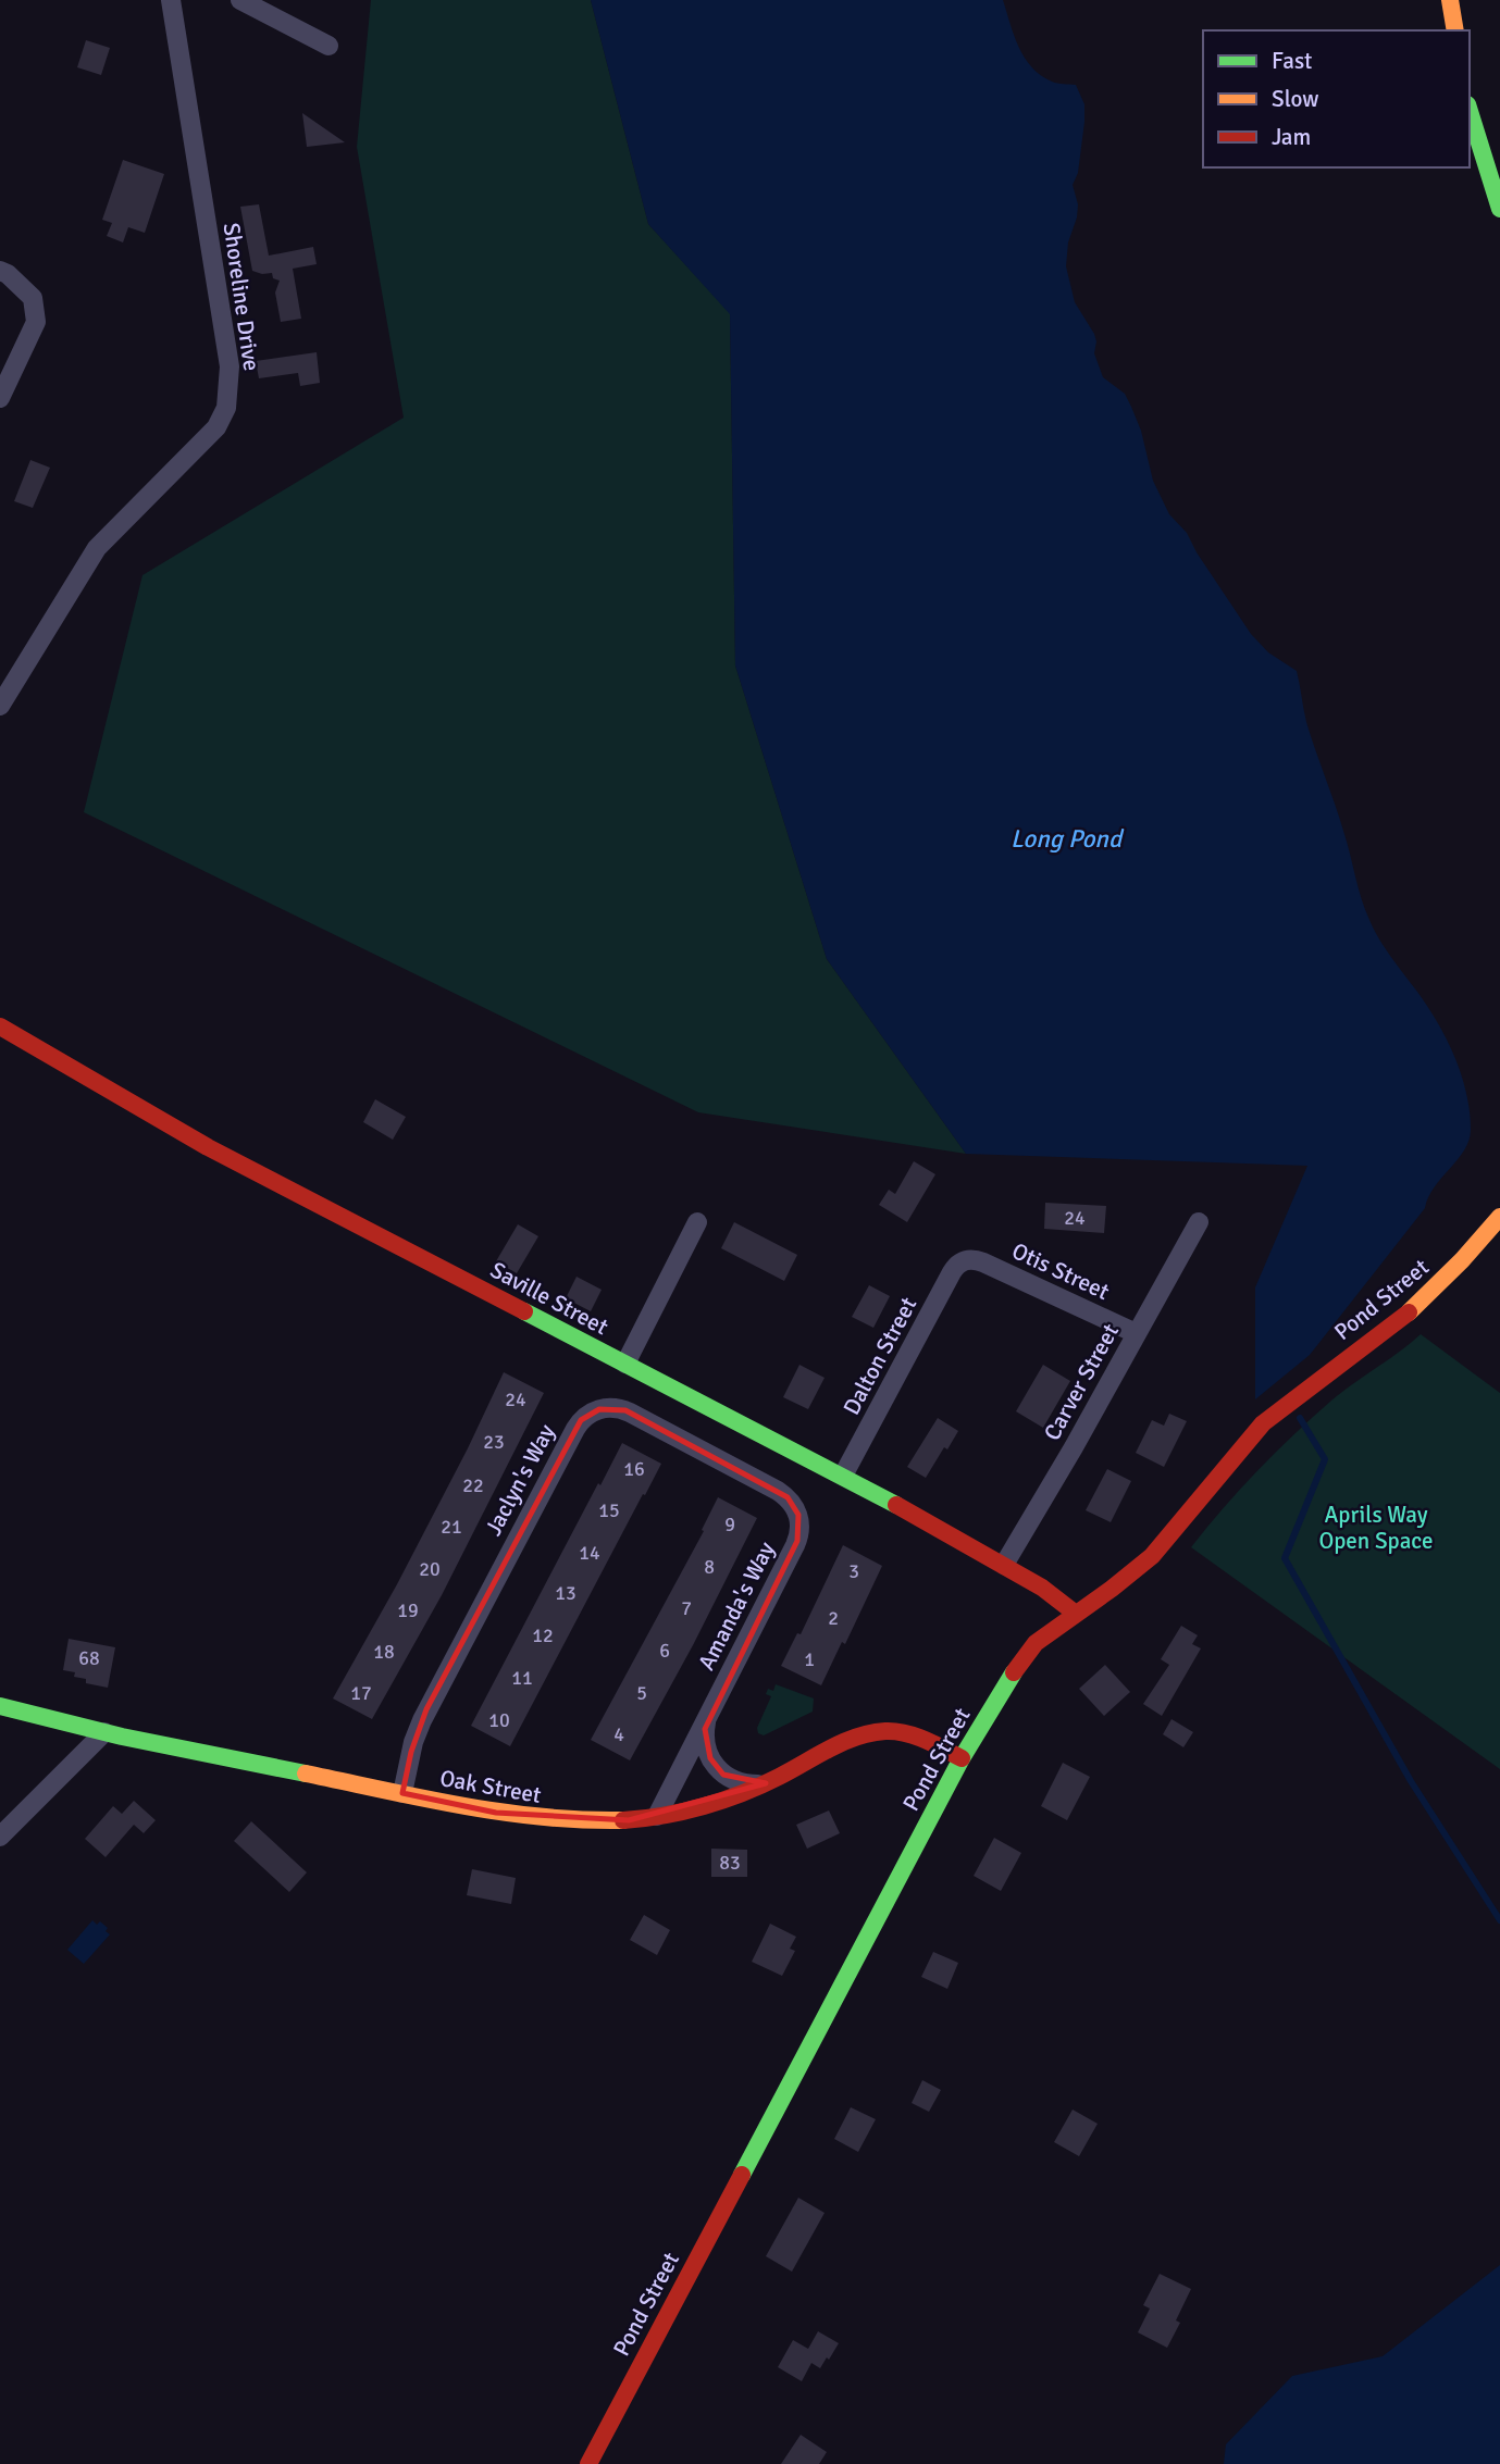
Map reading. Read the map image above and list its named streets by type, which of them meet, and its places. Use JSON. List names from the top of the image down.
{
  "streets": {
    "street": [
      "Shoreline Drive",
      "Otis Street",
      "Saville Street",
      "Pond Street",
      "Dalton Street",
      "Carver Street",
      "Jaclyn's Way",
      "Amanda's Way",
      "Oak Street"
    ]
  },
  "crossings": [
    ["Otis Street", "Dalton Street"],
    ["Otis Street", "Carver Street"],
    ["Saville Street", "Pond Street"],
    ["Saville Street", "Dalton Street"],
    ["Saville Street", "Carver Street"],
    ["Pond Street", "Oak Street"],
    ["Jaclyn's Way", "Amanda's Way"],
    ["Jaclyn's Way", "Oak Street"],
    ["Amanda's Way", "Oak Street"]
  ],
  "water": ["Long Pond"],
  "parks": ["Aprils Way Open Space"],
  "house_numbers": [
    "24",
    "24",
    "23",
    "16",
    "22",
    "15",
    "9",
    "21",
    "14",
    "8",
    "20",
    "3",
    "13",
    "7",
    "19",
    "2",
    "12",
    "6",
    "18",
    "68",
    "1",
    "11",
    "17",
    "5",
    "10",
    "4",
    "83"
  ],
  "legend": ["Fast", "Slow", "Jam"]
}
